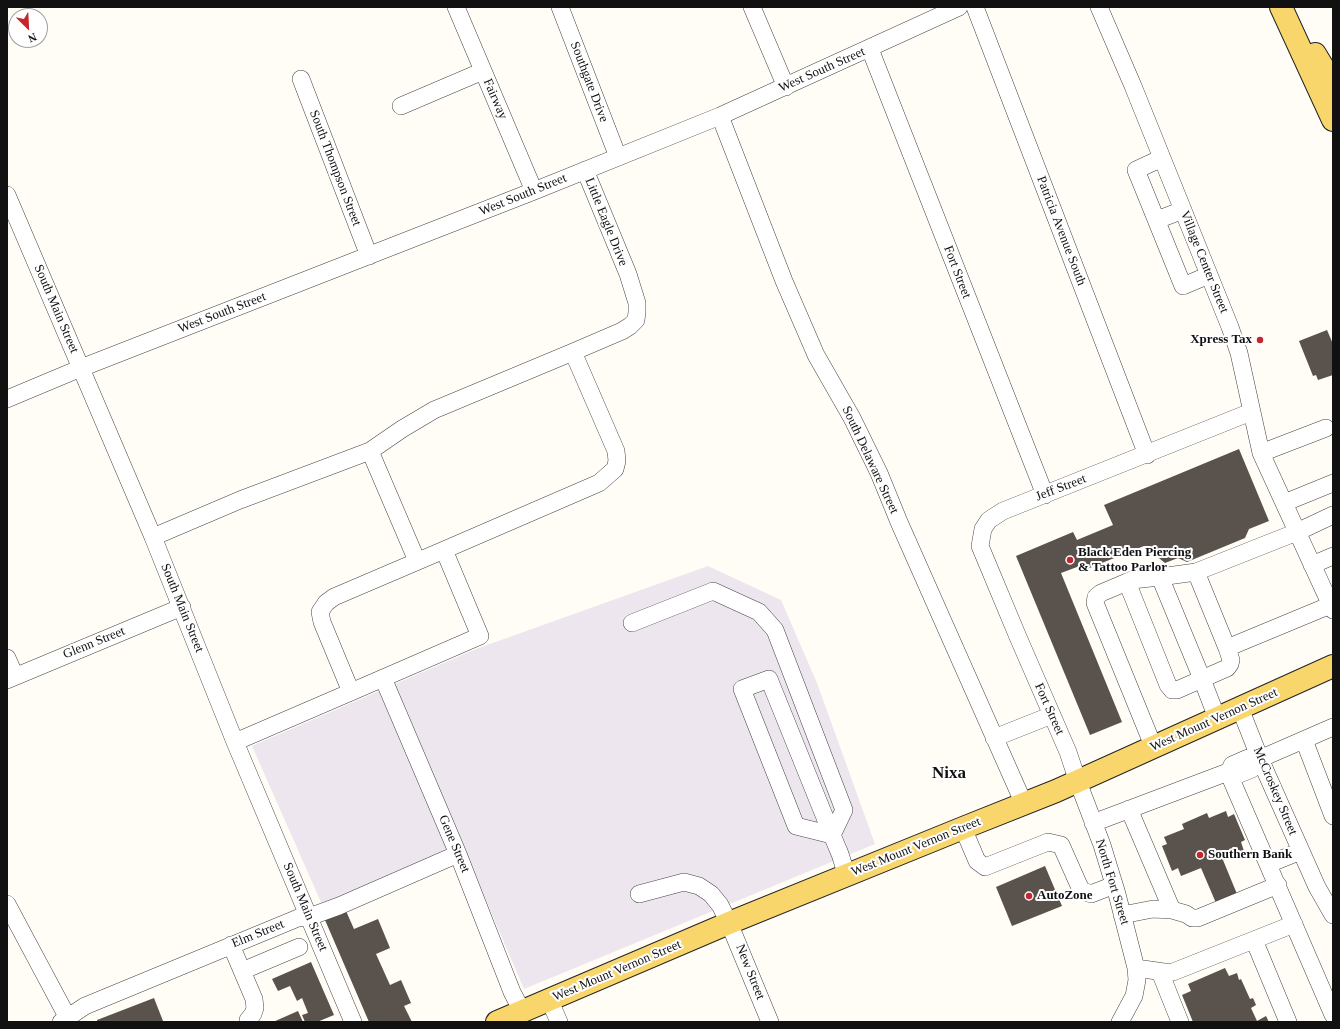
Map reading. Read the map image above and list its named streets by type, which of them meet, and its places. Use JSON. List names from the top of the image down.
{
  "streets": {
    "main road": ["West Mount Vernon Street"],
    "street": [
      "West South Street",
      "Southgate Drive",
      "Fairway",
      "South Thompson Street",
      "Little Eagle Drive",
      "Patricia Avenue South",
      "Village Center Street",
      "Fort Street",
      "South Main Street",
      "South Delaware Street",
      "Jeff Street",
      "Glenn Street",
      "McCroskey Street",
      "Gene Street",
      "North Fort Street",
      "Elm Street",
      "New Street"
    ]
  },
  "crossings": [
    ["West South Street", "Southgate Drive"],
    ["West South Street", "Fairway"],
    ["West South Street", "South Thompson Street"],
    ["West South Street", "Little Eagle Drive"],
    ["West South Street", "Fort Street"],
    ["West South Street", "South Main Street"],
    ["West South Street", "South Delaware Street"],
    ["Little Eagle Drive", "South Main Street"],
    ["Patricia Avenue South", "Jeff Street"],
    ["Village Center Street", "Jeff Street"],
    ["Fort Street", "Jeff Street"],
    ["Fort Street", "West Mount Vernon Street"],
    ["Fort Street", "North Fort Street"],
    ["South Main Street", "Glenn Street"],
    ["South Main Street", "Elm Street"],
    ["South Delaware Street", "West Mount Vernon Street"],
    ["West Mount Vernon Street", "McCroskey Street"],
    ["West Mount Vernon Street", "Gene Street"],
    ["West Mount Vernon Street", "North Fort Street"],
    ["West Mount Vernon Street", "New Street"],
    ["Gene Street", "Elm Street"]
  ],
  "districts": ["Nixa"],
  "places": [
    "Xpress Tax",
    "Black Eden Piercing & Tattoo Parlor",
    "Southern Bank",
    "AutoZone"
  ],
  "north": "bottom right"
}
